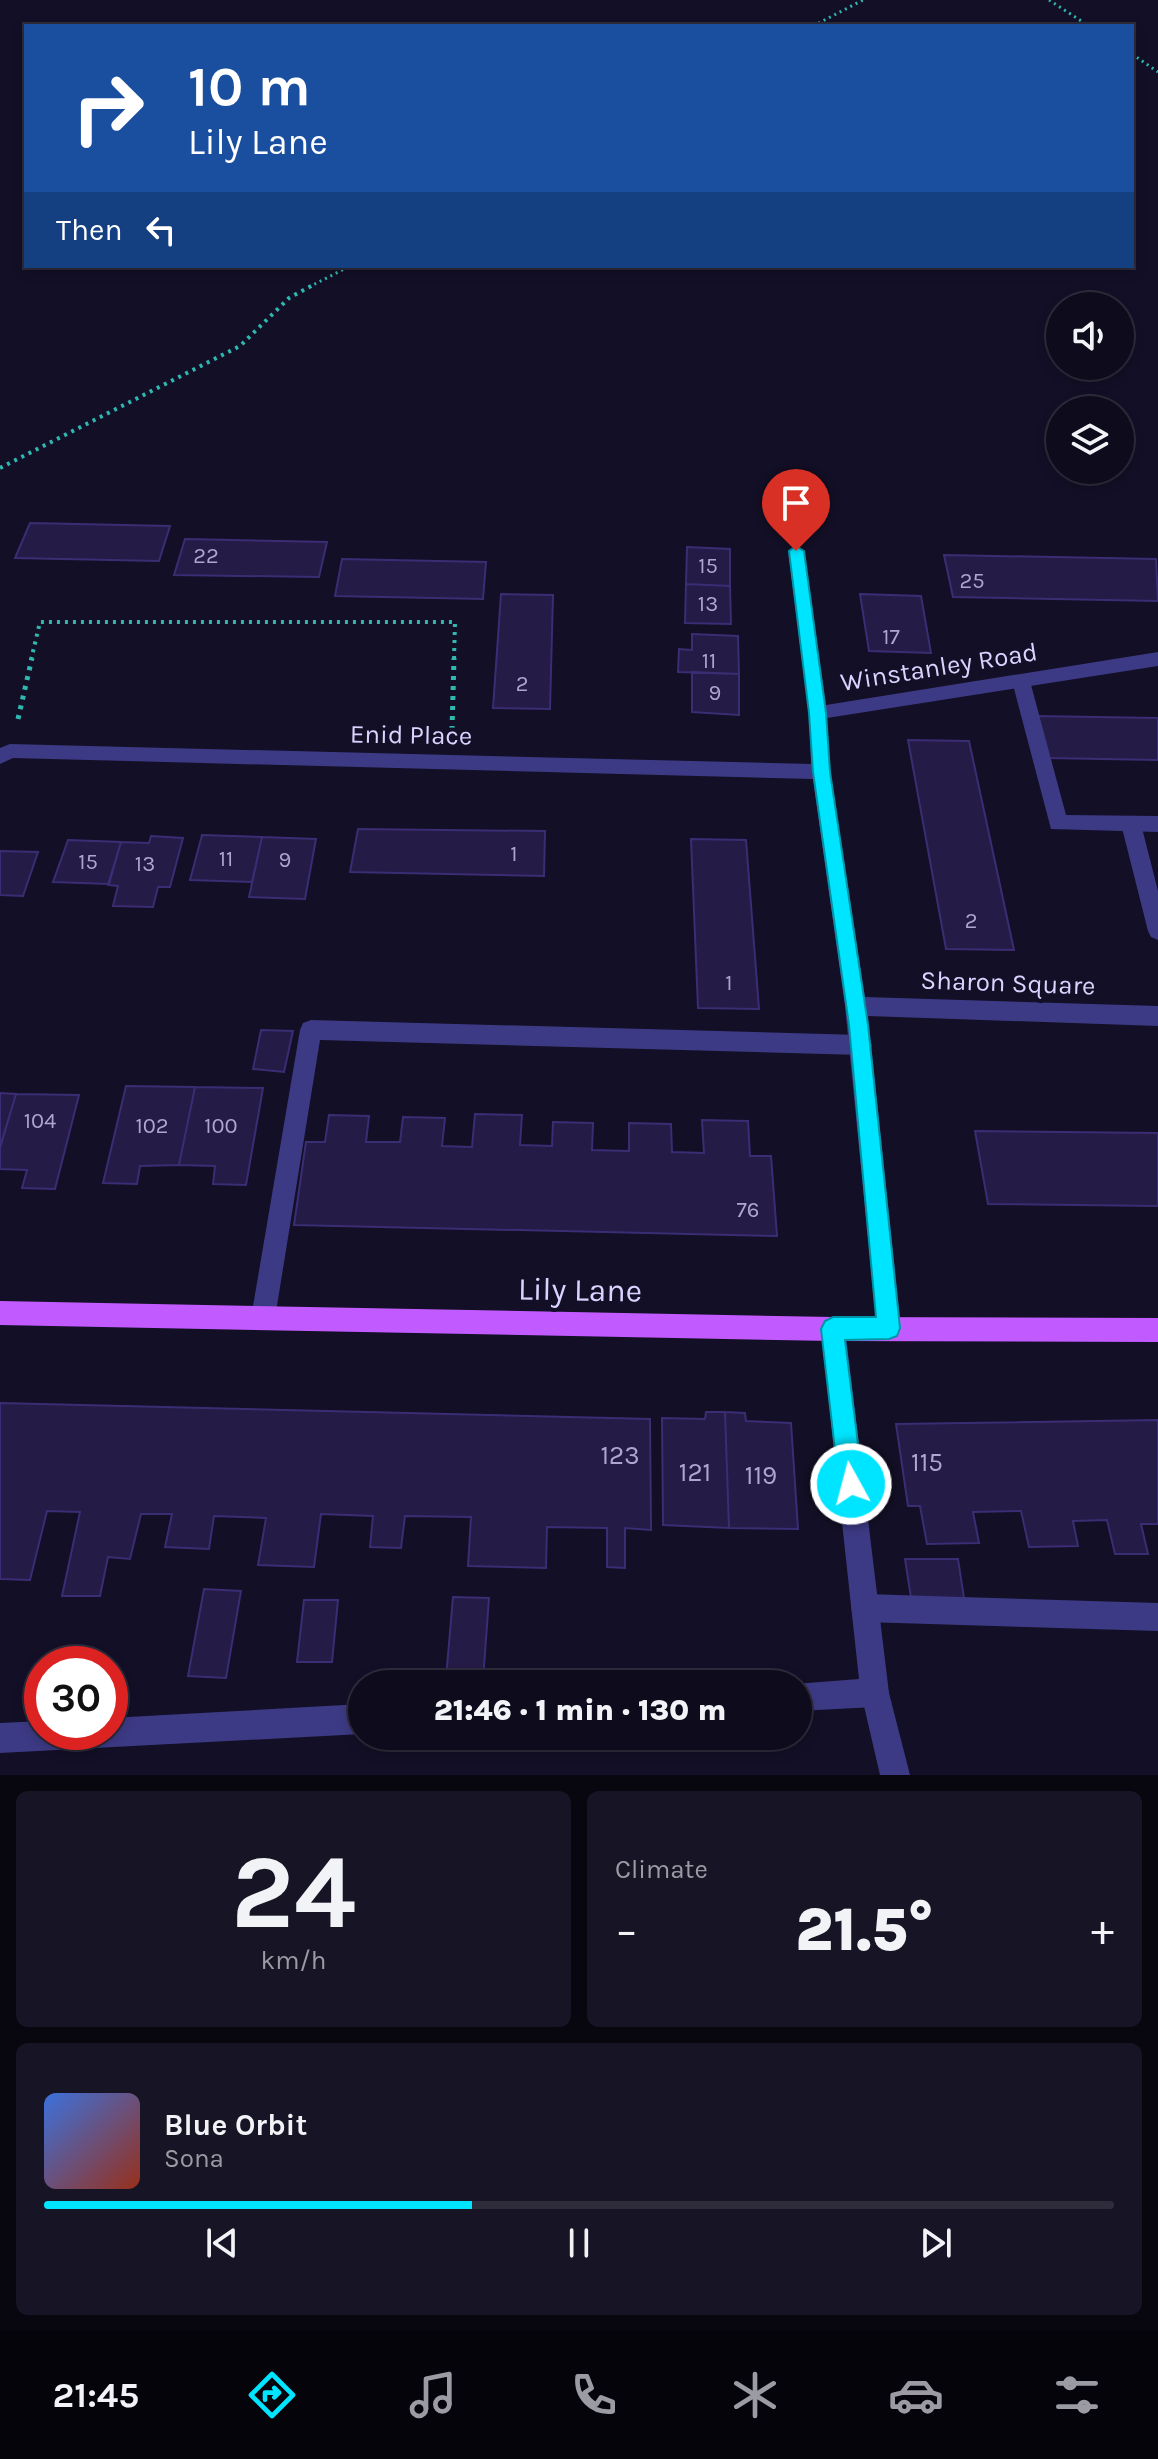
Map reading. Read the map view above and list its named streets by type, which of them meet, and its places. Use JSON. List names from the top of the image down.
{
  "streets": {
    "main road": ["Lily Lane"],
    "street": ["Winstanley Road", "Enid Place", "Sharon Square"]
  },
  "crossings": [
    ["Winstanley Road", "Enid Place"],
    ["Winstanley Road", "Sharon Square"],
    ["Winstanley Road", "Lily Lane"]
  ],
  "house_numbers": [
    "22",
    "15",
    "25",
    "13",
    "17",
    "11",
    "2",
    "9",
    "1",
    "11",
    "9",
    "15",
    "13",
    "2",
    "1",
    "104",
    "102",
    "100",
    "76",
    "123",
    "115",
    "121",
    "119"
  ],
  "page": {
    "turn": ["10 m", "Lily Lane"],
    "then": "Then",
    "limit": "30",
    "trip": "21:46 · 1 min · 130 m",
    "tile": [
      ["24", "km/h"],
      "Climate"
    ],
    "heat": ["−", "21.5°", "+"],
    "song": ["Blue Orbit", "Sona"],
    "tabs": "21:45"
  }
}
